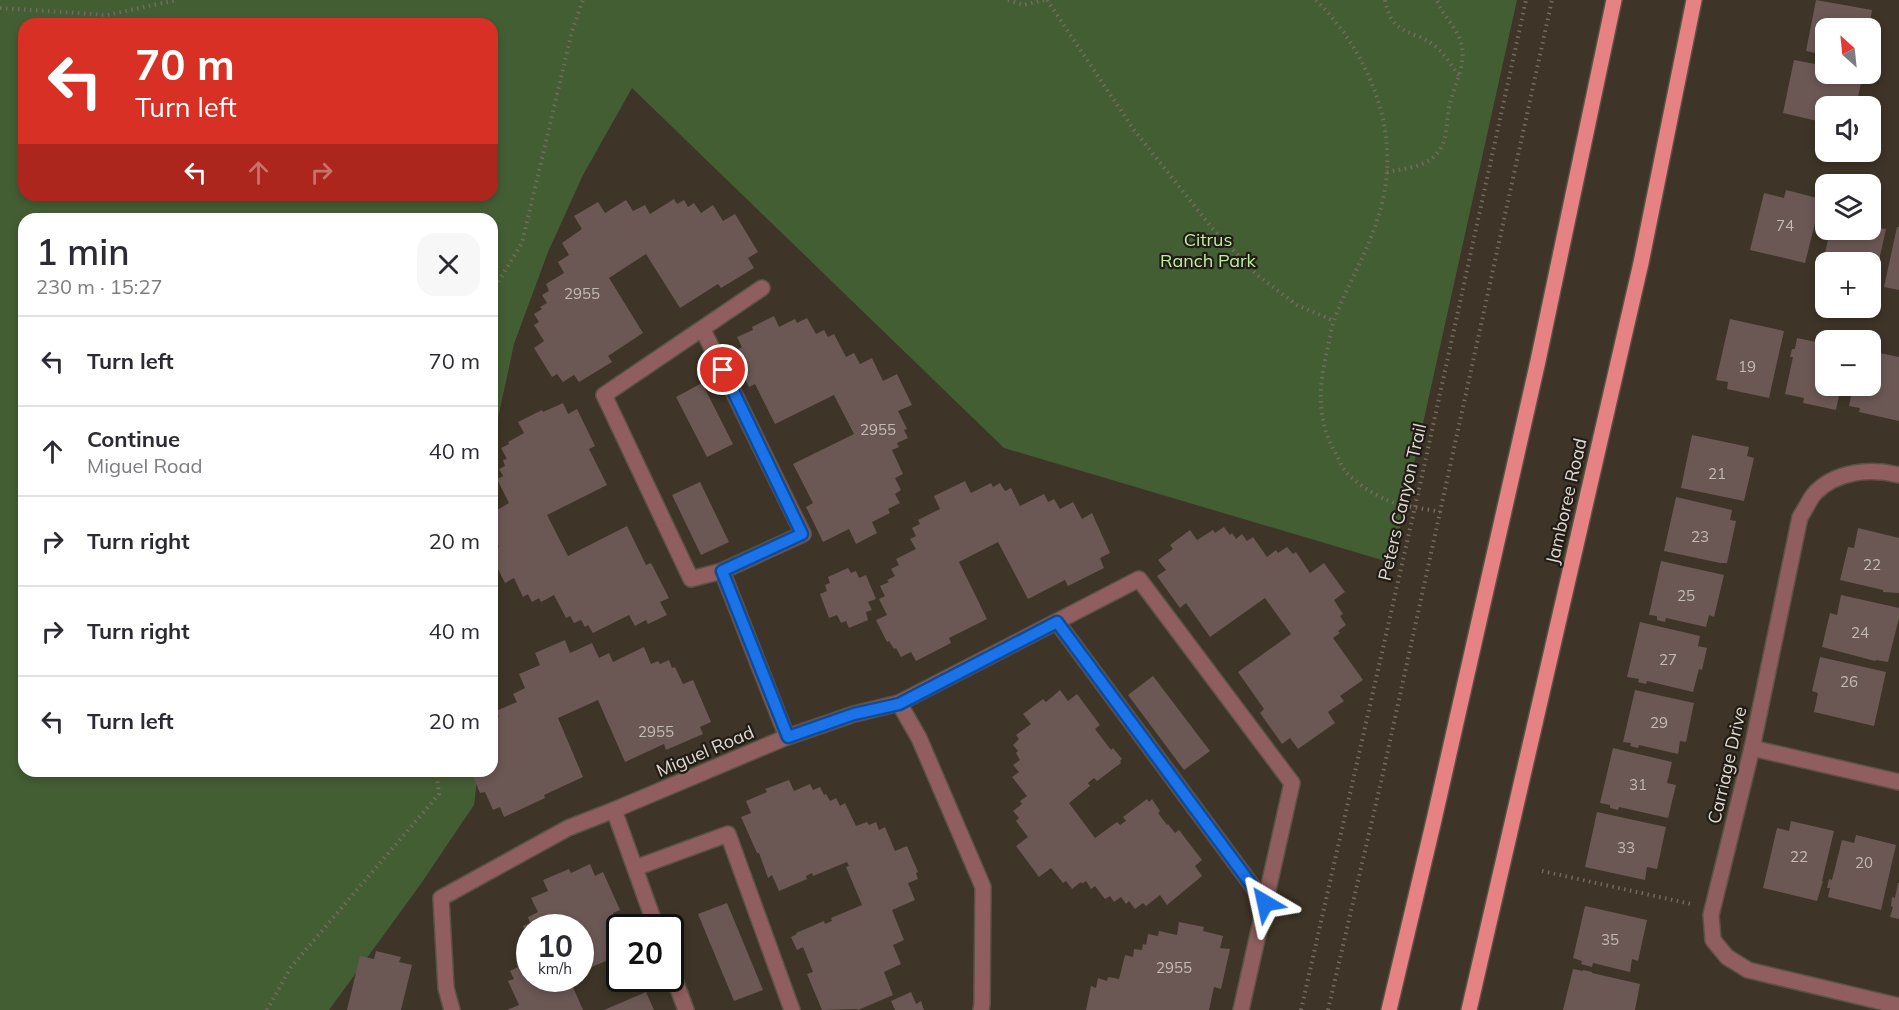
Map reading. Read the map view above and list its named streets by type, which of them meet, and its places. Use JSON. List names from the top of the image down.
{
  "streets": {
    "main road": ["Jamboree Road"],
    "street": ["Miguel Road", "Carriage Drive"],
    "path": ["Peters Canyon Trail"]
  },
  "parks": ["Citrus Ranch Park"],
  "house_numbers": [
    "74",
    "2955",
    "19",
    "2955",
    "21",
    "23",
    "22",
    "25",
    "24",
    "27",
    "26",
    "29",
    "2955",
    "31",
    "33",
    "22",
    "20",
    "35",
    "2955"
  ],
  "north": "top left",
  "page": {
    "map_buttons": ["+", "−"],
    "turn": ["70 m", "Turn left"],
    "heading": ["1 min", "230 m · 15:27"],
    "list": [
      {
        "name": "Turn left",
        "value": "70 m"
      },
      {
        "name": "Continue",
        "note": "Miguel Road",
        "value": "40 m"
      },
      {
        "name": "Turn right",
        "value": "20 m"
      },
      {
        "name": "Turn right",
        "value": "40 m"
      },
      {
        "name": "Turn left",
        "value": "20 m"
      }
    ],
    "speed": "10 km/h",
    "limit": "20"
  }
}
